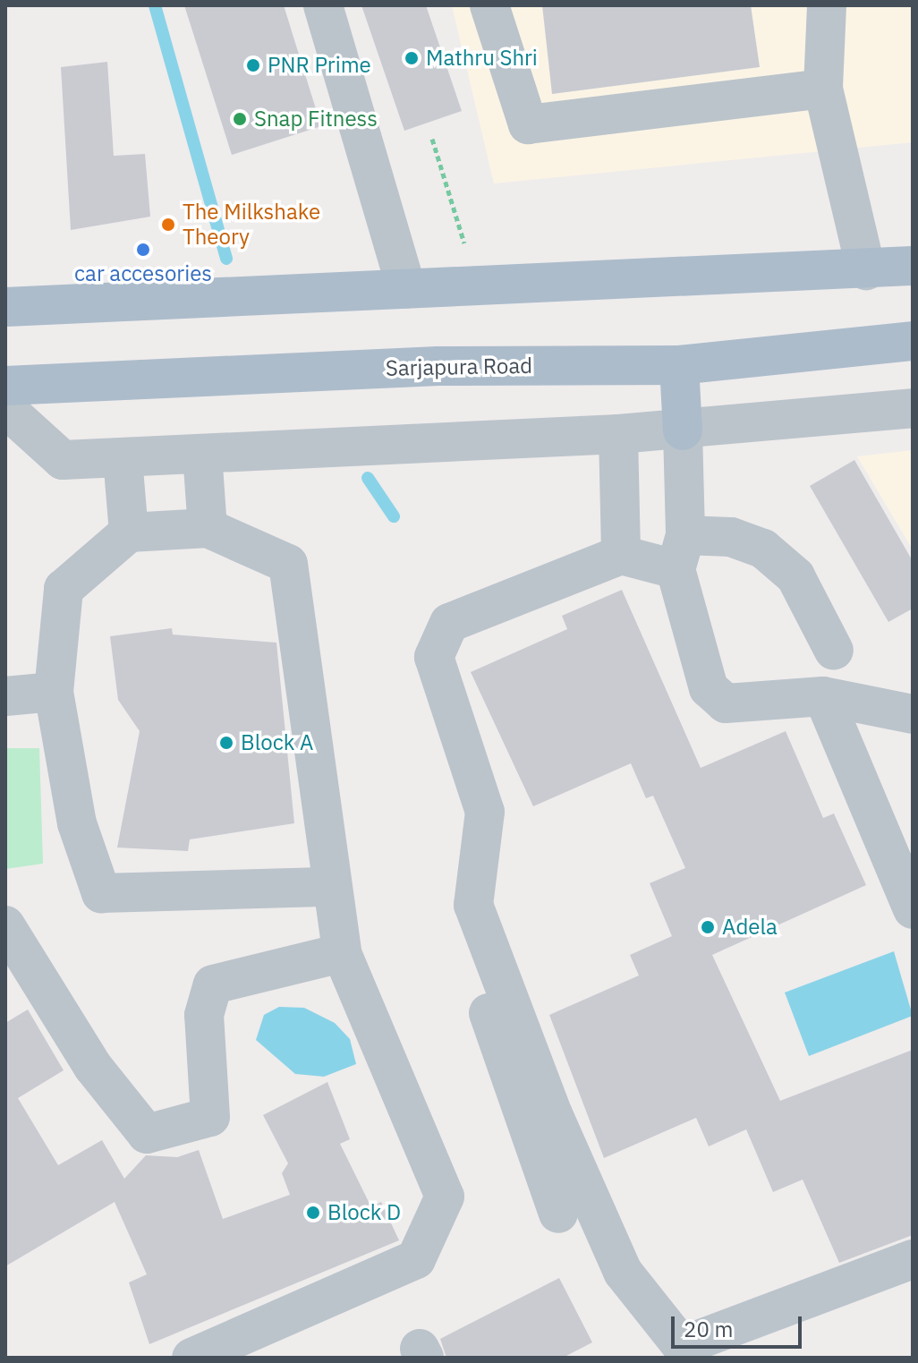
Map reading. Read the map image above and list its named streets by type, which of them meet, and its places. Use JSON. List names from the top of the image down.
{
  "streets": {
    "main road": ["Sarjapura Road"]
  },
  "places": [
    "Mathru Shri",
    "PNR Prime",
    "Snap Fitness",
    "The Milkshake Theory",
    "car accesories",
    "Block A",
    "Adela",
    "Block D"
  ],
  "scale_bar": "20 m"
}
